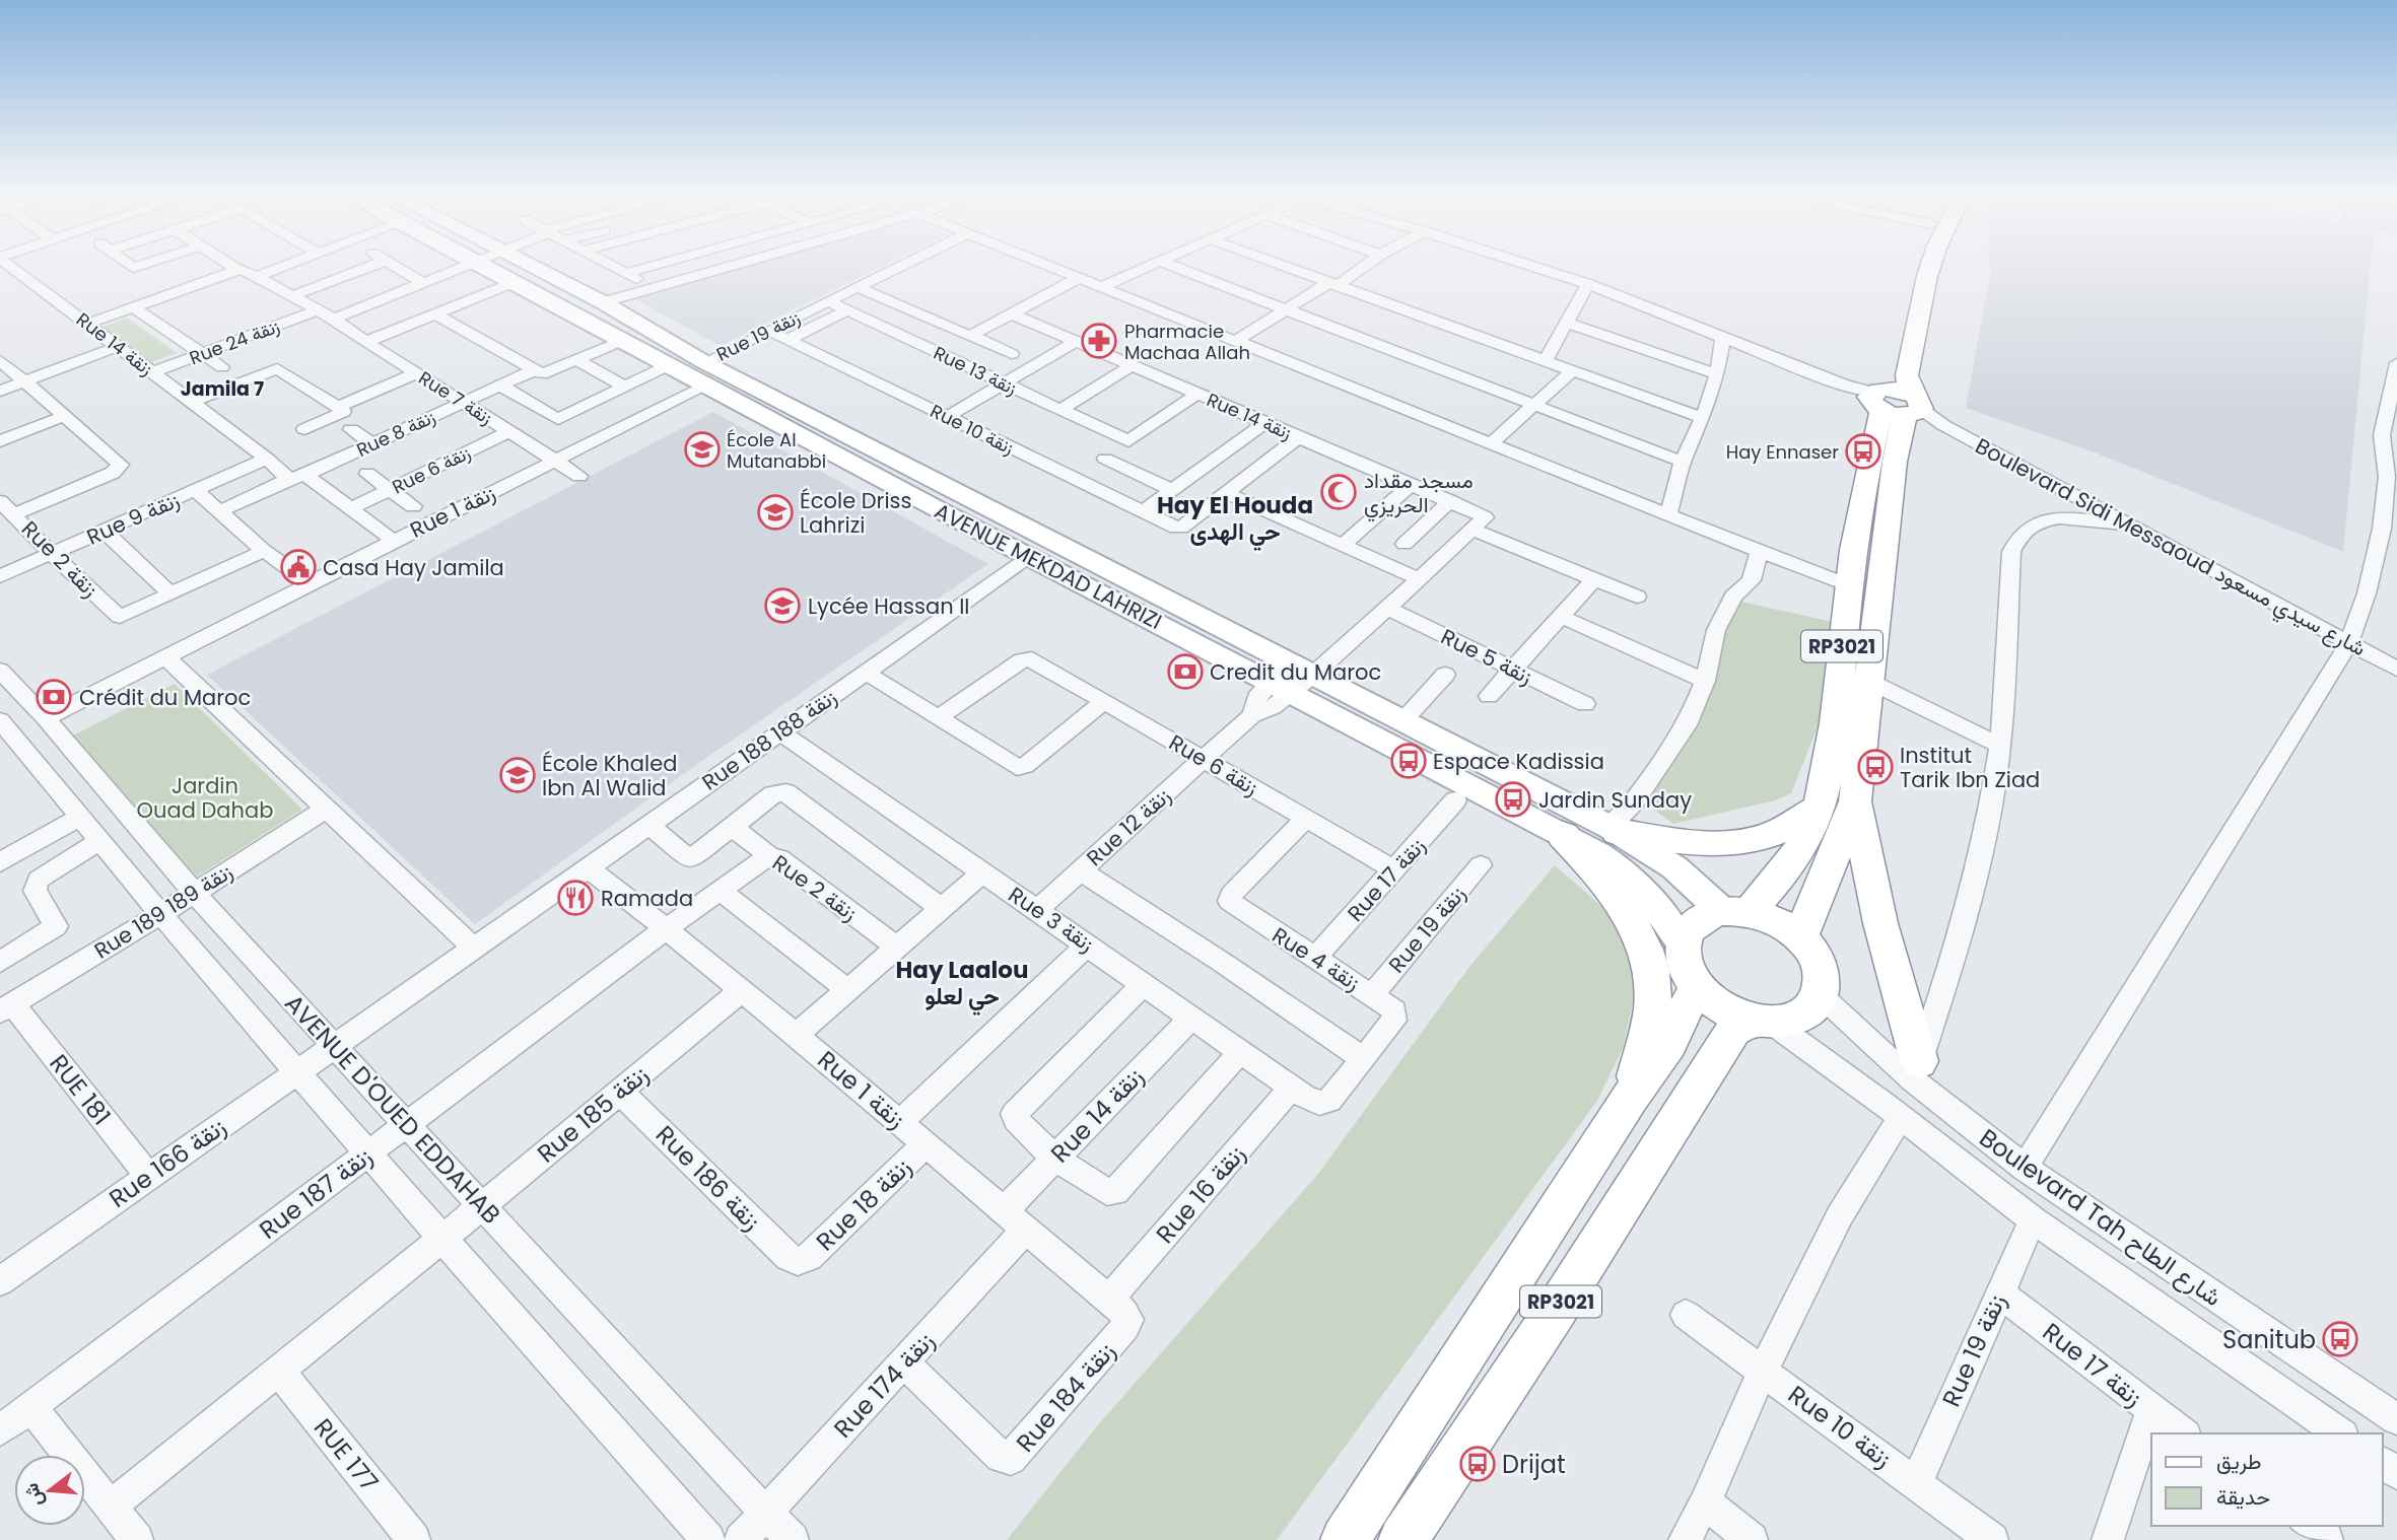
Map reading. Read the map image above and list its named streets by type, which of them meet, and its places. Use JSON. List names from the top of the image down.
{
  "streets": {
    "highway": ["RP3021"],
    "main road": ["AVENUE MEKDAD LAHRIZI"],
    "street": [
      "Rue 19 زنقة",
      "Rue 24 زنقة",
      "Rue 14 زنقة",
      "Rue 13 زنقة",
      "Rue 7 زنقة",
      "Rue 10 زنقة",
      "Rue 8 زنقة",
      "Rue 6 زنقة",
      "Rue 1 زنقة",
      "Rue 9 زنقة",
      "Boulevard Sidi Messaoud شارع سيدي مسعود",
      "Rue 2 زنقة",
      "Rue 5 زنقة",
      "Rue 188 زنقة 188",
      "Rue 12 زنقة",
      "Rue 17 زنقة",
      "Rue 189 زنقة 189",
      "Rue 3 زنقة",
      "Rue 4 زنقة",
      "RUE 181",
      "AVENUE D'OUED EDDAHAB",
      "Rue 185 زنقة",
      "Rue 166 زنقة",
      "Rue 186 زنقة",
      "Rue 187 زنقة",
      "Rue 16 زنقة",
      "Rue 18 زنقة",
      "Boulevard Tah شارع الطاح",
      "Rue 174 زنقة",
      "Rue 184 زنقة",
      "RUE 177"
    ]
  },
  "crossings": [
    ["Rue 19 زنقة", "Rue 13 زنقة"],
    ["Rue 19 زنقة", "Rue 10 زنقة"],
    ["Rue 19 زنقة", "Rue 1 زنقة"],
    ["Rue 19 زنقة", "AVENUE MEKDAD LAHRIZI"],
    ["Rue 19 زنقة", "Rue 17 زنقة"],
    ["Rue 19 زنقة", "Rue 4 زنقة"],
    ["Rue 19 زنقة", "Boulevard Tah شارع الطاح"],
    ["Rue 24 زنقة", "Rue 14 زنقة"],
    ["Rue 24 زنقة", "Rue 7 زنقة"],
    ["Rue 14 زنقة", "Rue 8 زنقة"],
    ["Rue 14 زنقة", "Rue 1 زنقة"],
    ["Rue 14 زنقة", "Rue 9 زنقة"],
    ["Rue 14 زنقة", "Rue 3 زنقة"],
    ["Rue 14 زنقة", "Rue 174 زنقة"],
    ["Rue 7 زنقة", "Rue 8 زنقة"],
    ["Rue 7 زنقة", "Rue 6 زنقة"],
    ["Rue 7 زنقة", "Rue 1 زنقة"],
    ["Rue 7 زنقة", "AVENUE MEKDAD LAHRIZI"],
    ["Rue 8 زنقة", "AVENUE MEKDAD LAHRIZI"],
    ["Rue 6 زنقة", "Rue 12 زنقة"],
    ["Rue 6 زنقة", "Rue 17 زنقة"],
    ["Rue 6 زنقة", "Rue 4 زنقة"],
    ["Rue 1 زنقة", "AVENUE MEKDAD LAHRIZI"],
    ["Rue 1 زنقة", "Rue 188 زنقة 188"],
    ["Rue 1 زنقة", "AVENUE D'OUED EDDAHAB"],
    ["Rue 1 زنقة", "Rue 185 زنقة"],
    ["Rue 1 زنقة", "Rue 187 زنقة"],
    ["Rue 1 زنقة", "Rue 16 زنقة"],
    ["Rue 1 زنقة", "Rue 18 زنقة"],
    ["Rue 1 زنقة", "Rue 174 زنقة"],
    ["Rue 1 زنقة", "Rue 184 زنقة"],
    ["Rue 9 زنقة", "Rue 2 زنقة"],
    ["Boulevard Sidi Messaoud شارع سيدي مسعود", "RP3021"],
    ["AVENUE MEKDAD LAHRIZI", "RP3021"],
    ["AVENUE MEKDAD LAHRIZI", "Rue 188 زنقة 188"],
    ["AVENUE MEKDAD LAHRIZI", "Rue 12 زنقة"],
    ["AVENUE MEKDAD LAHRIZI", "Boulevard Tah شارع الطاح"],
    ["RP3021", "Boulevard Tah شارع الطاح"],
    ["Rue 188 زنقة 188", "Rue 3 زنقة"],
    ["Rue 188 زنقة 188", "AVENUE D'OUED EDDAHAB"],
    ["Rue 188 زنقة 188", "Rue 166 زنقة"],
    ["Rue 12 زنقة", "Rue 3 زنقة"],
    ["Rue 17 زنقة", "Rue 4 زنقة"],
    ["Rue 189 زنقة 189", "RUE 181"],
    ["Rue 189 زنقة 189", "AVENUE D'OUED EDDAHAB"],
    ["Rue 3 زنقة", "Rue 4 زنقة"],
    ["Rue 3 زنقة", "Rue 16 زنقة"],
    ["RUE 181", "Rue 166 زنقة"],
    ["AVENUE D'OUED EDDAHAB", "Rue 185 زنقة"],
    ["AVENUE D'OUED EDDAHAB", "Rue 166 زنقة"],
    ["AVENUE D'OUED EDDAHAB", "Rue 187 زنقة"],
    ["AVENUE D'OUED EDDAHAB", "Rue 174 زنقة"],
    ["Rue 185 زنقة", "Rue 186 زنقة"],
    ["Rue 185 زنقة", "RUE 177"],
    ["Rue 186 زنقة", "Rue 18 زنقة"],
    ["Rue 16 زنقة", "Rue 184 زنقة"],
    ["Rue 174 زنقة", "Rue 184 زنقة"]
  ],
  "districts": ["Jamila 7", "Hay El Houda حي الهدى", "Hay Laalou حي لعلو"],
  "parks": ["Jardin Ouad Dahab"],
  "places": {
    "pharmacy": ["Pharmacie Machaa Allah"],
    "school or university": [
      "École Al Mutanabbi",
      "École Driss Lahrizi",
      "Lycée Hassan II",
      "École Khaled Ibn Al Walid"
    ],
    "bus stop": [
      "Hay Ennaser",
      "Espace Kadissia",
      "Institut Tarik Ibn Ziad",
      "Jardin Sunday",
      "Sanitub",
      "Drijat"
    ],
    "mosque": ["مسجد مقداد الحريزي"],
    "public building": ["Casa Hay Jamila"],
    "bank": ["Credit du Maroc", "Crédit du Maroc"],
    "restaurant": ["Ramada"]
  },
  "legend": ["طريق", "حديقة"],
  "north": "left"
}
